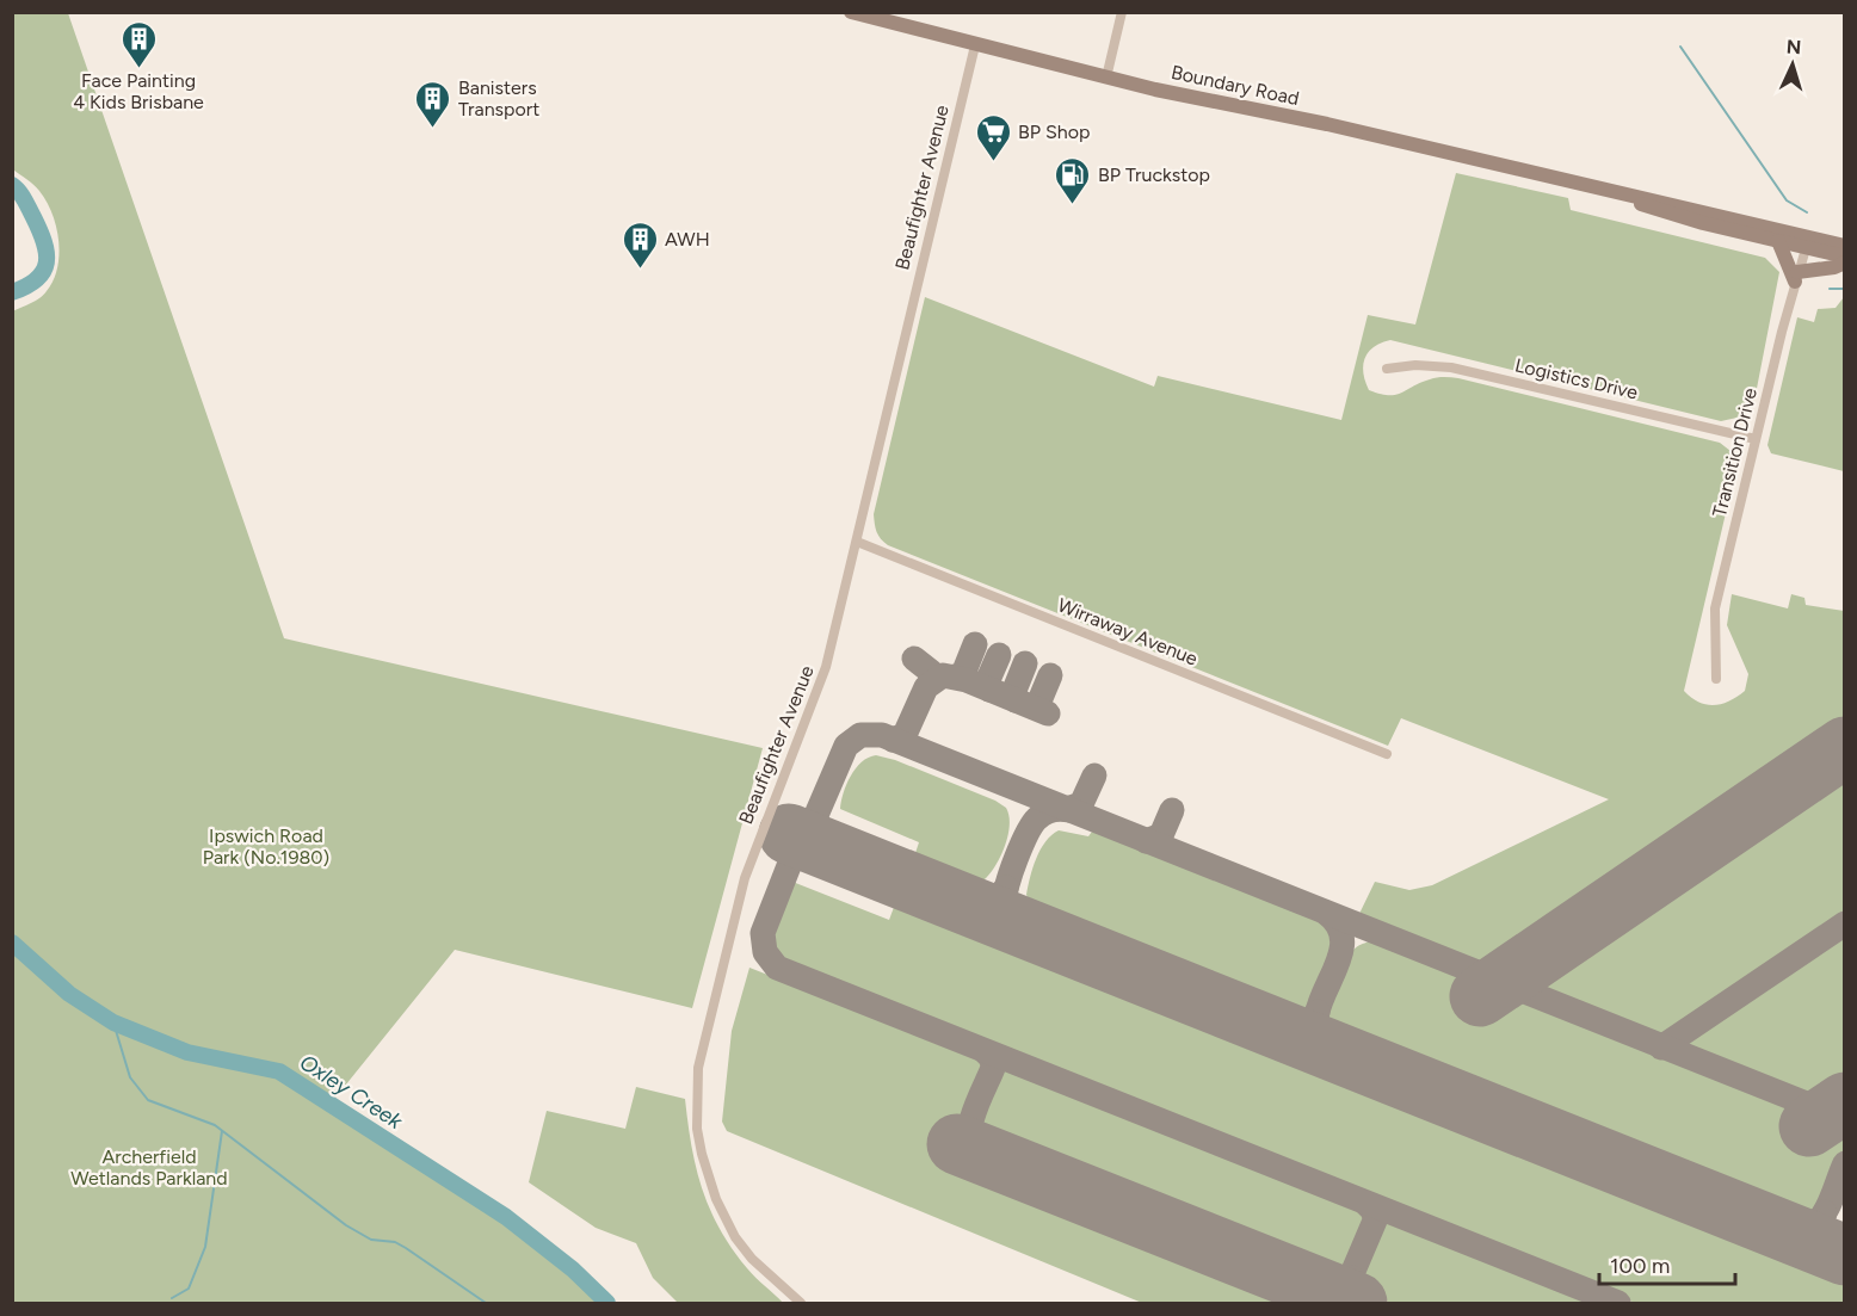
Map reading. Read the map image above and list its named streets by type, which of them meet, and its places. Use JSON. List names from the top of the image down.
{
  "streets": {
    "main road": ["Boundary Road"],
    "street": [
      "Beaufighter Avenue",
      "Logistics Drive",
      "Transition Drive",
      "Wirraway Avenue"
    ]
  },
  "crossings": [
    ["Boundary Road", "Beaufighter Avenue"],
    ["Boundary Road", "Transition Drive"],
    ["Beaufighter Avenue", "Wirraway Avenue"],
    ["Logistics Drive", "Transition Drive"]
  ],
  "water": ["Oxley Creek"],
  "parks": ["Ipswich Road Park (No.1980)", "Archerfield Wetlands Parkland"],
  "places": {
    "building": ["Face Painting 4 Kids Brisbane", "Banisters Transport", "AWH"],
    "supermarket": ["BP Shop"],
    "fuel station": ["BP Truckstop"]
  },
  "scale_bar": "100 m",
  "north": "top"
}
